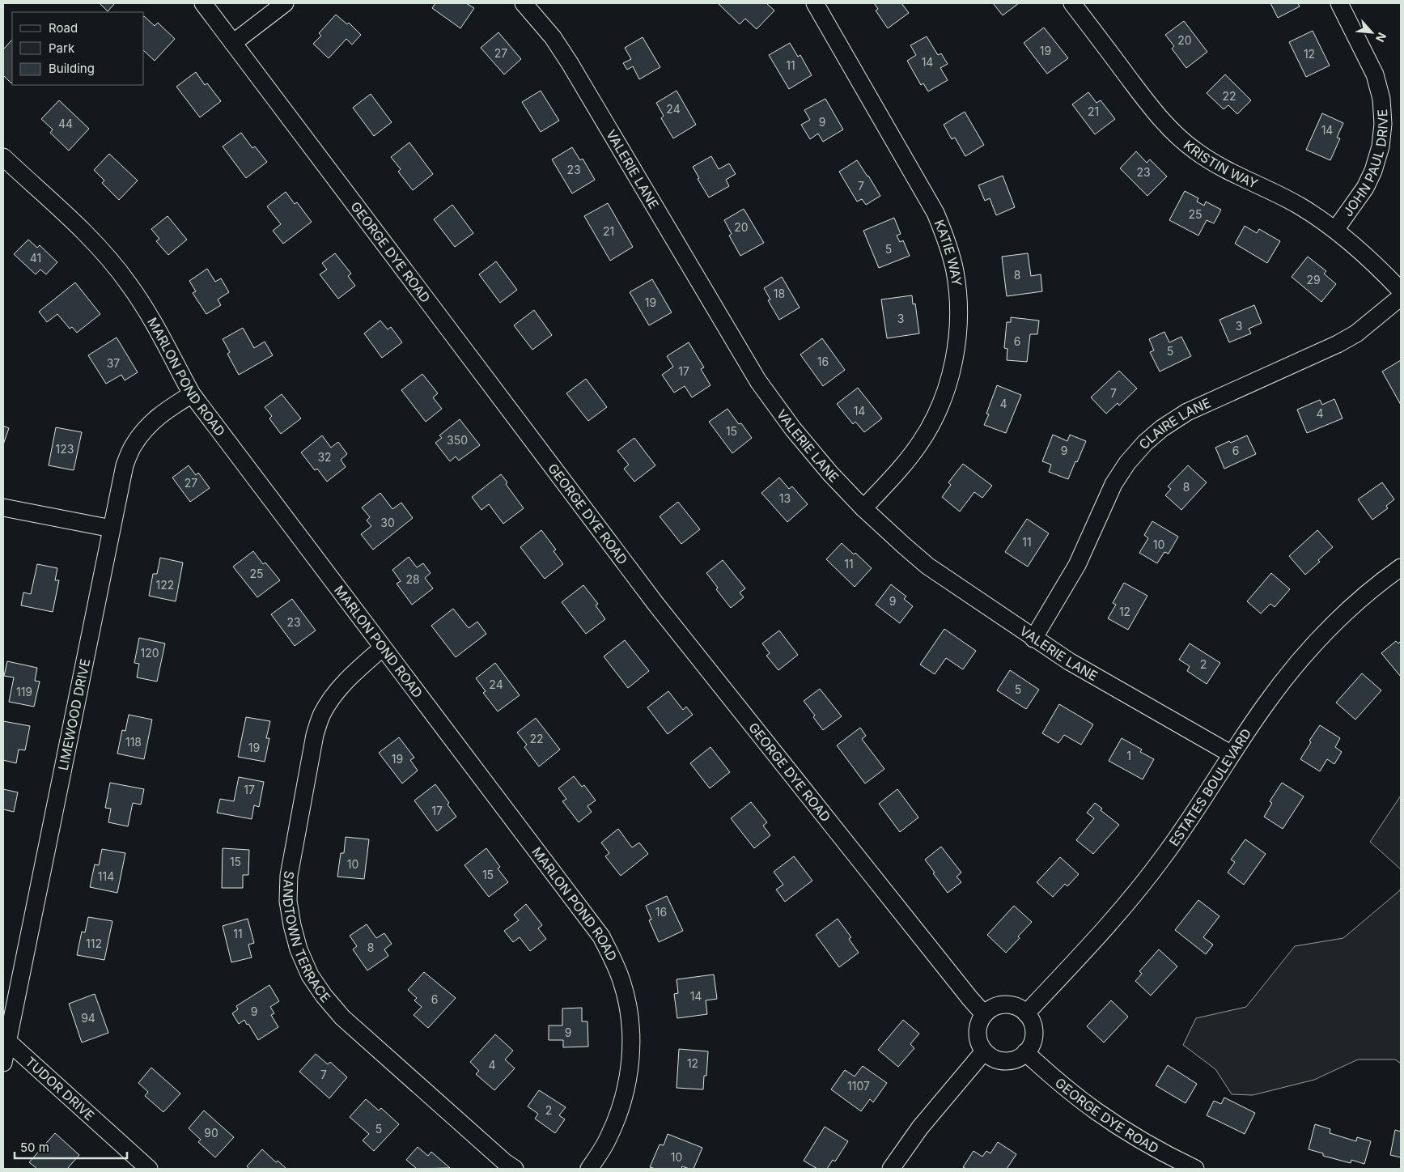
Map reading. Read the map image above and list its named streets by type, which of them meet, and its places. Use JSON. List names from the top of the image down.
{
  "streets": {
    "street": [
      "JOHN PAUL DRIVE",
      "KRISTIN WAY",
      "VALERIE LANE",
      "GEORGE DYE ROAD",
      "KATIE WAY",
      "MARLON POND ROAD",
      "CLAIRE LANE",
      "LIMEWOOD DRIVE",
      "ESTATES BOULEVARD",
      "SANDTOWN TERRACE",
      "TUDOR DRIVE"
    ]
  },
  "crossings": [
    ["JOHN PAUL DRIVE", "KRISTIN WAY"],
    ["VALERIE LANE", "KATIE WAY"],
    ["VALERIE LANE", "CLAIRE LANE"],
    ["VALERIE LANE", "ESTATES BOULEVARD"],
    ["GEORGE DYE ROAD", "ESTATES BOULEVARD"],
    ["MARLON POND ROAD", "LIMEWOOD DRIVE"],
    ["MARLON POND ROAD", "SANDTOWN TERRACE"],
    ["LIMEWOOD DRIVE", "TUDOR DRIVE"]
  ],
  "house_numbers": [
    "20",
    "19",
    "27",
    "12",
    "14",
    "11",
    "22",
    "24",
    "21",
    "9",
    "44",
    "14",
    "23",
    "23",
    "7",
    "25",
    "20",
    "21",
    "5",
    "41",
    "8",
    "29",
    "18",
    "19",
    "3",
    "3",
    "6",
    "5",
    "16",
    "37",
    "17",
    "7",
    "4",
    "14",
    "4",
    "15",
    "350",
    "123",
    "9",
    "6",
    "32",
    "27",
    "8",
    "13",
    "30",
    "11",
    "10",
    "11",
    "25",
    "28",
    "122",
    "9",
    "12",
    "23",
    "120",
    "2",
    "24",
    "5",
    "119",
    "22",
    "118",
    "19",
    "1",
    "19",
    "17",
    "17",
    "15",
    "10",
    "15",
    "114",
    "16",
    "11",
    "112",
    "8",
    "14",
    "6",
    "9",
    "94",
    "9",
    "12",
    "4",
    "7",
    "1107",
    "2",
    "5",
    "90",
    "10"
  ],
  "legend": ["Road", "Park", "Building"],
  "scale_bar": "50 m",
  "north": "bottom right"
}
